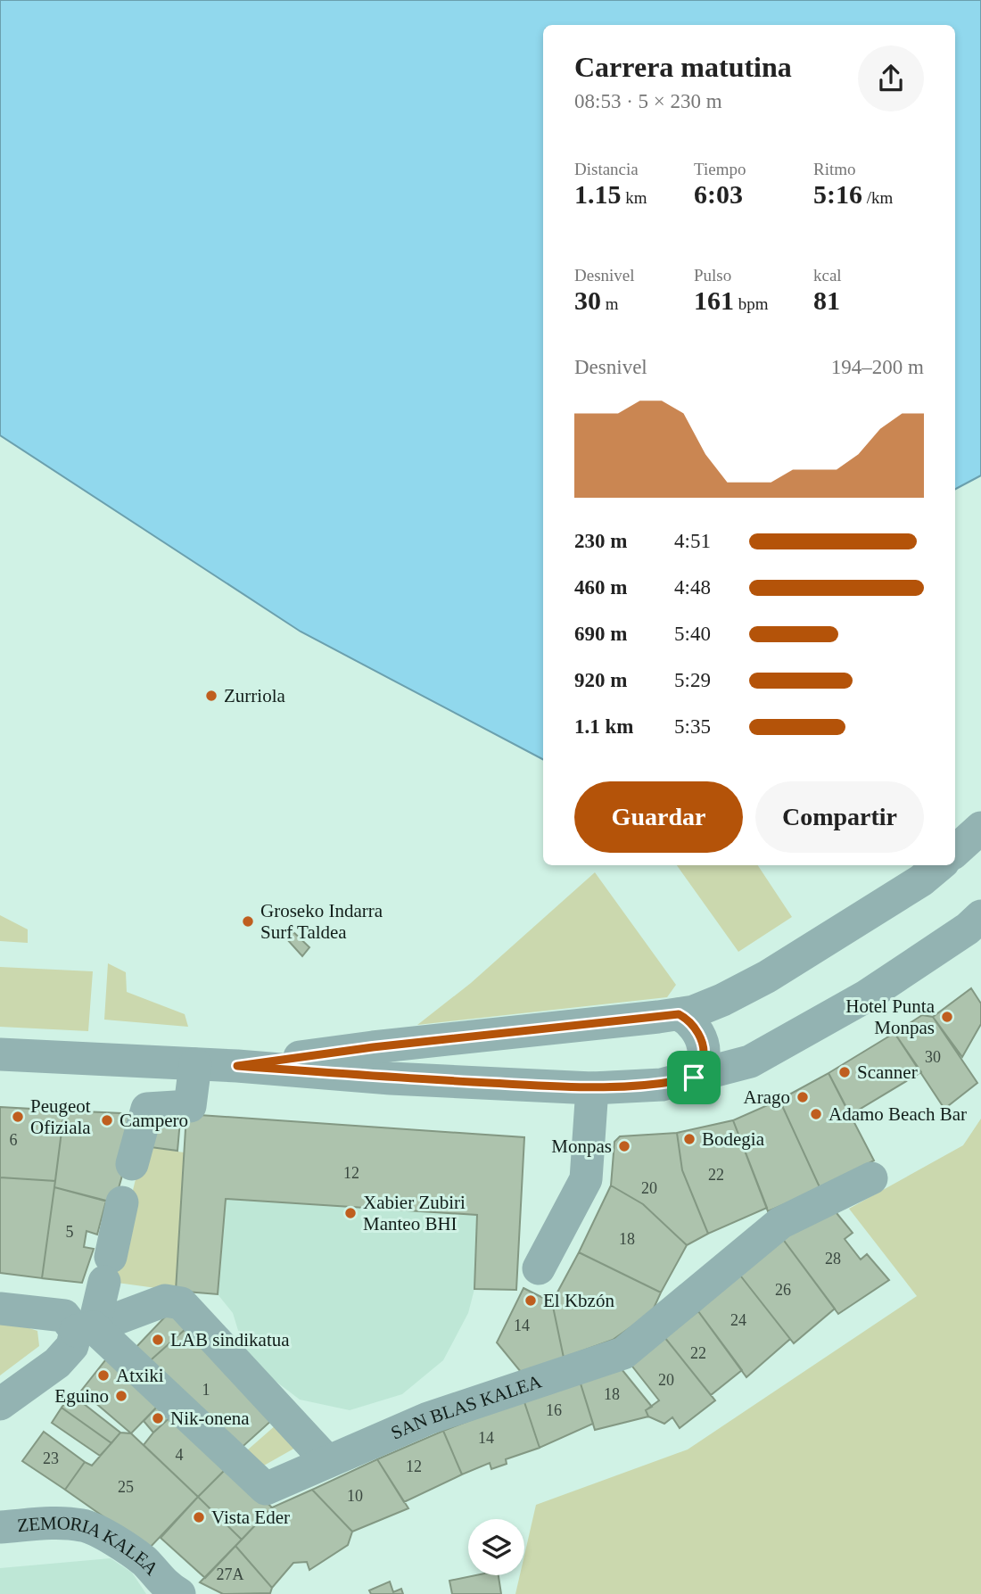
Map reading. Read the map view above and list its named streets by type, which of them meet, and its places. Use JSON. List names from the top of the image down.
{
  "streets": {
    "street": ["SAN BLAS KALEA", "ZEMORIA KALEA"]
  },
  "places": [
    "Zurriola",
    "Groseko Indarra Surf Taldea",
    "Hotel Punta Monpas",
    "Scanner",
    "Arago",
    "Adamo Beach Bar",
    "Peugeot Ofiziala",
    "Campero",
    "Bodegia",
    "Monpas",
    "Xabier Zubiri Manteo BHI",
    "El Kbzón",
    "LAB sindikatua",
    "Atxiki",
    "Eguino",
    "Nik-onena",
    "Vista Eder"
  ],
  "house_numbers": [
    "30",
    "6",
    "12",
    "22",
    "20",
    "5",
    "18",
    "28",
    "26",
    "24",
    "14",
    "22",
    "20",
    "1",
    "18",
    "16",
    "14",
    "4",
    "23",
    "12",
    "25",
    "10",
    "27A"
  ],
  "page": {
    "heading": ["Carrera matutina", "08:53 · 5 × 230 m"],
    "stats": [
      ["Distancia", "1.15 km"],
      ["Tiempo", "6:03"],
      ["Ritmo", "5:16 /km"],
      ["Desnivel", "30 m"],
      ["Pulso", "161 bpm"],
      ["kcal", "81"]
    ],
    "chart": ["Desnivel", "194–200 m"],
    "list": [
      {
        "name": "230 m",
        "note": "4:51"
      },
      {
        "name": "460 m",
        "note": "4:48"
      },
      {
        "name": "690 m",
        "note": "5:40"
      },
      {
        "name": "920 m",
        "note": "5:29"
      },
      {
        "name": "1.1 km",
        "note": "5:35"
      }
    ],
    "buttons": ["Guardar", "Compartir"]
  }
}
